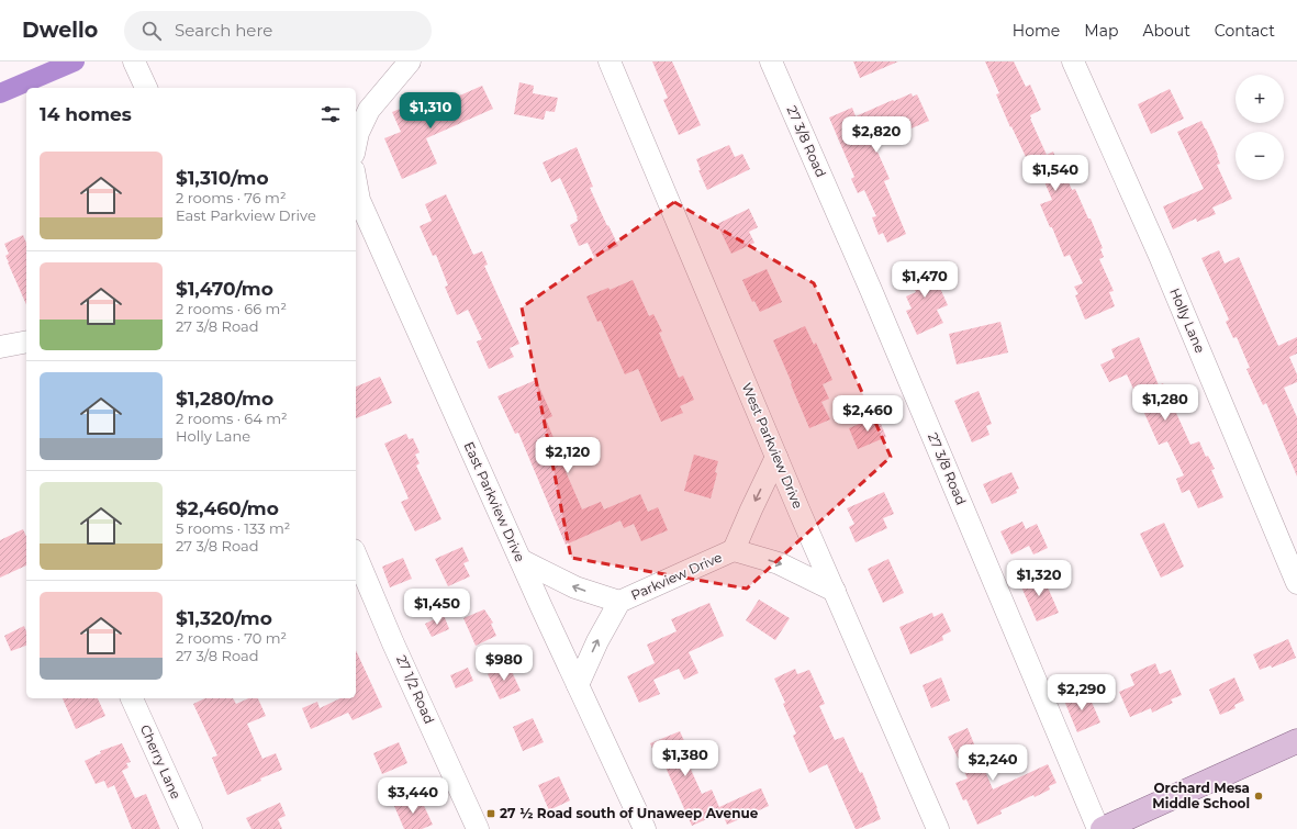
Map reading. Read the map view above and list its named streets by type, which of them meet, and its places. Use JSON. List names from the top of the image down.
{
  "streets": {
    "street": [
      "27 3/8 Road",
      "Holly Lane",
      "West Parkview Drive",
      "East Parkview Drive",
      "Parkview Drive",
      "27 1/2 Road",
      "Cherry Lane"
    ]
  },
  "crossings": [
    ["West Parkview Drive", "Parkview Drive"],
    ["East Parkview Drive", "Parkview Drive"]
  ],
  "places": {
    "other": ["Orchard Mesa Middle School"],
    "transit": ["27 ½ Road south of Unaweep Avenue"]
  },
  "page": {
    "header": "Dwello",
    "search": "Search here",
    "nav": [
      "Home",
      "Map",
      "About",
      "Contact"
    ],
    "map_buttons": ["+", "−"],
    "heading": "14 homes",
    "price": [
      "$1,310",
      "$2,820",
      "$1,540",
      "$1,470",
      "$1,280",
      "$2,460",
      "$2,120",
      "$1,320",
      "$1,450",
      "$980",
      "$2,290",
      "$1,380",
      "$2,240",
      "$3,440"
    ],
    "list": [
      {
        "name": "$1,310/mo",
        "note": "2 rooms · 76 m² · East Parkview Drive"
      },
      {
        "name": "$1,470/mo",
        "note": "2 rooms · 66 m² · 27 3/8 Road"
      },
      {
        "name": "$1,280/mo",
        "note": "2 rooms · 64 m² · Holly Lane"
      },
      {
        "name": "$2,460/mo",
        "note": "5 rooms · 133 m² · 27 3/8 Road"
      },
      {
        "name": "$1,320/mo",
        "note": "2 rooms · 70 m² · 27 3/8 Road"
      }
    ]
  }
}
